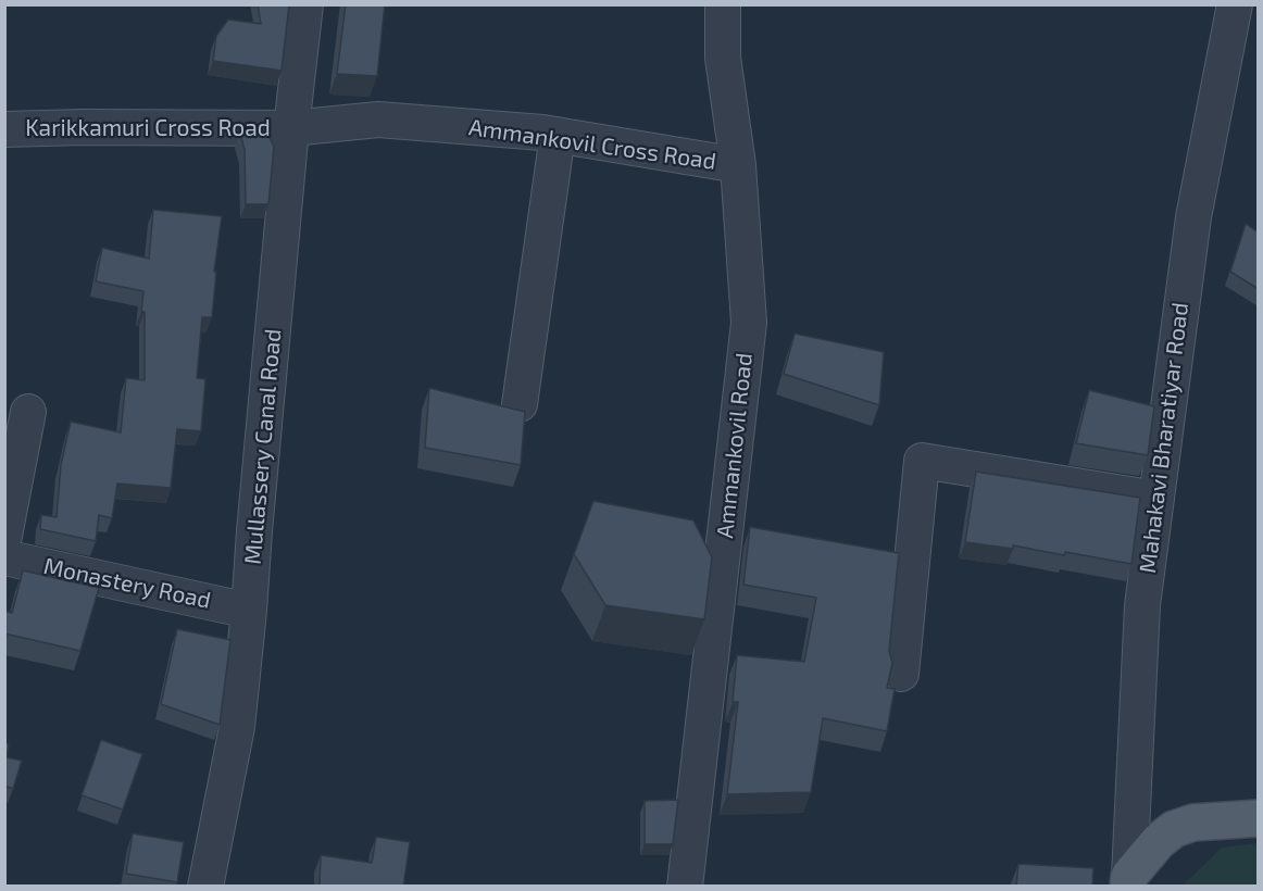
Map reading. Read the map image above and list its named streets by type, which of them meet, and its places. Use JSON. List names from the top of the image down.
{
  "streets": {
    "street": [
      "Karikkamuri Cross Road",
      "Ammankovil Cross Road",
      "Mahakavi Bharatiyar Road",
      "Ammankovil Road",
      "Mullassery Canal Road",
      "Monastery Road"
    ]
  },
  "crossings": [
    ["Karikkamuri Cross Road", "Ammankovil Cross Road"],
    ["Karikkamuri Cross Road", "Mullassery Canal Road"],
    ["Ammankovil Cross Road", "Ammankovil Road"],
    ["Ammankovil Cross Road", "Mullassery Canal Road"],
    ["Mullassery Canal Road", "Monastery Road"]
  ]
}
